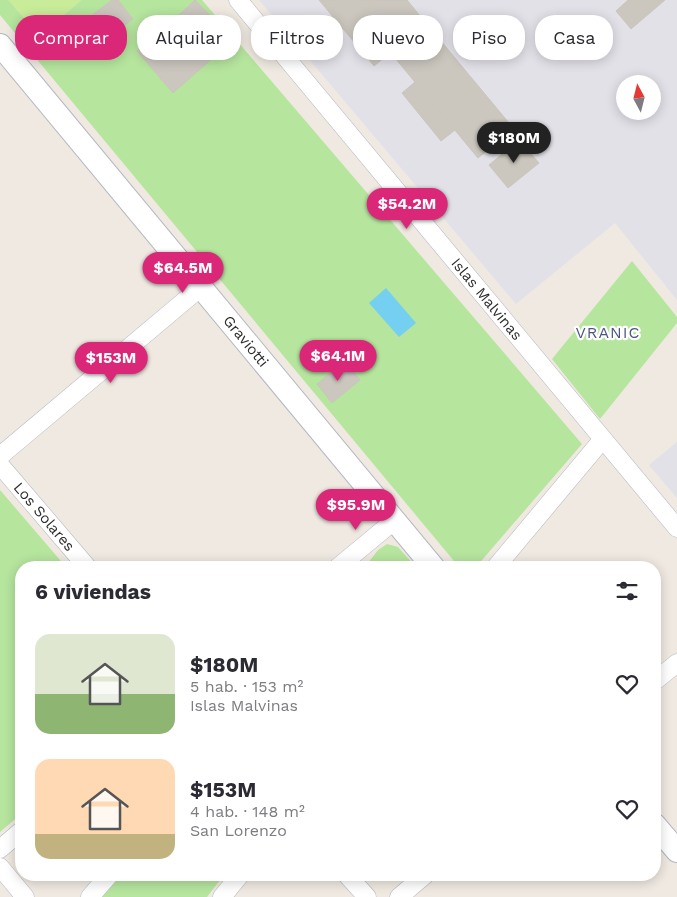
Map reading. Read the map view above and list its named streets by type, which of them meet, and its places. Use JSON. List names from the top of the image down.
{
  "streets": {
    "street": ["Islas Malvinas", "Graviotti", "Los Solares"]
  },
  "districts": ["VRANIC"],
  "north": "top",
  "page": {
    "chip": [
      "Comprar",
      "Alquilar",
      "Filtros",
      "Nuevo",
      "Piso",
      "Casa"
    ],
    "price": [
      "$180M",
      "$54.2M",
      "$64.5M",
      "$64.1M",
      "$153M",
      "$95.9M"
    ],
    "heading": "6 viviendas",
    "list": [
      {
        "name": "$180M",
        "note": "5 hab. · 153 m² · Islas Malvinas"
      },
      {
        "name": "$153M",
        "note": "4 hab. · 148 m² · San Lorenzo"
      }
    ]
  }
}
